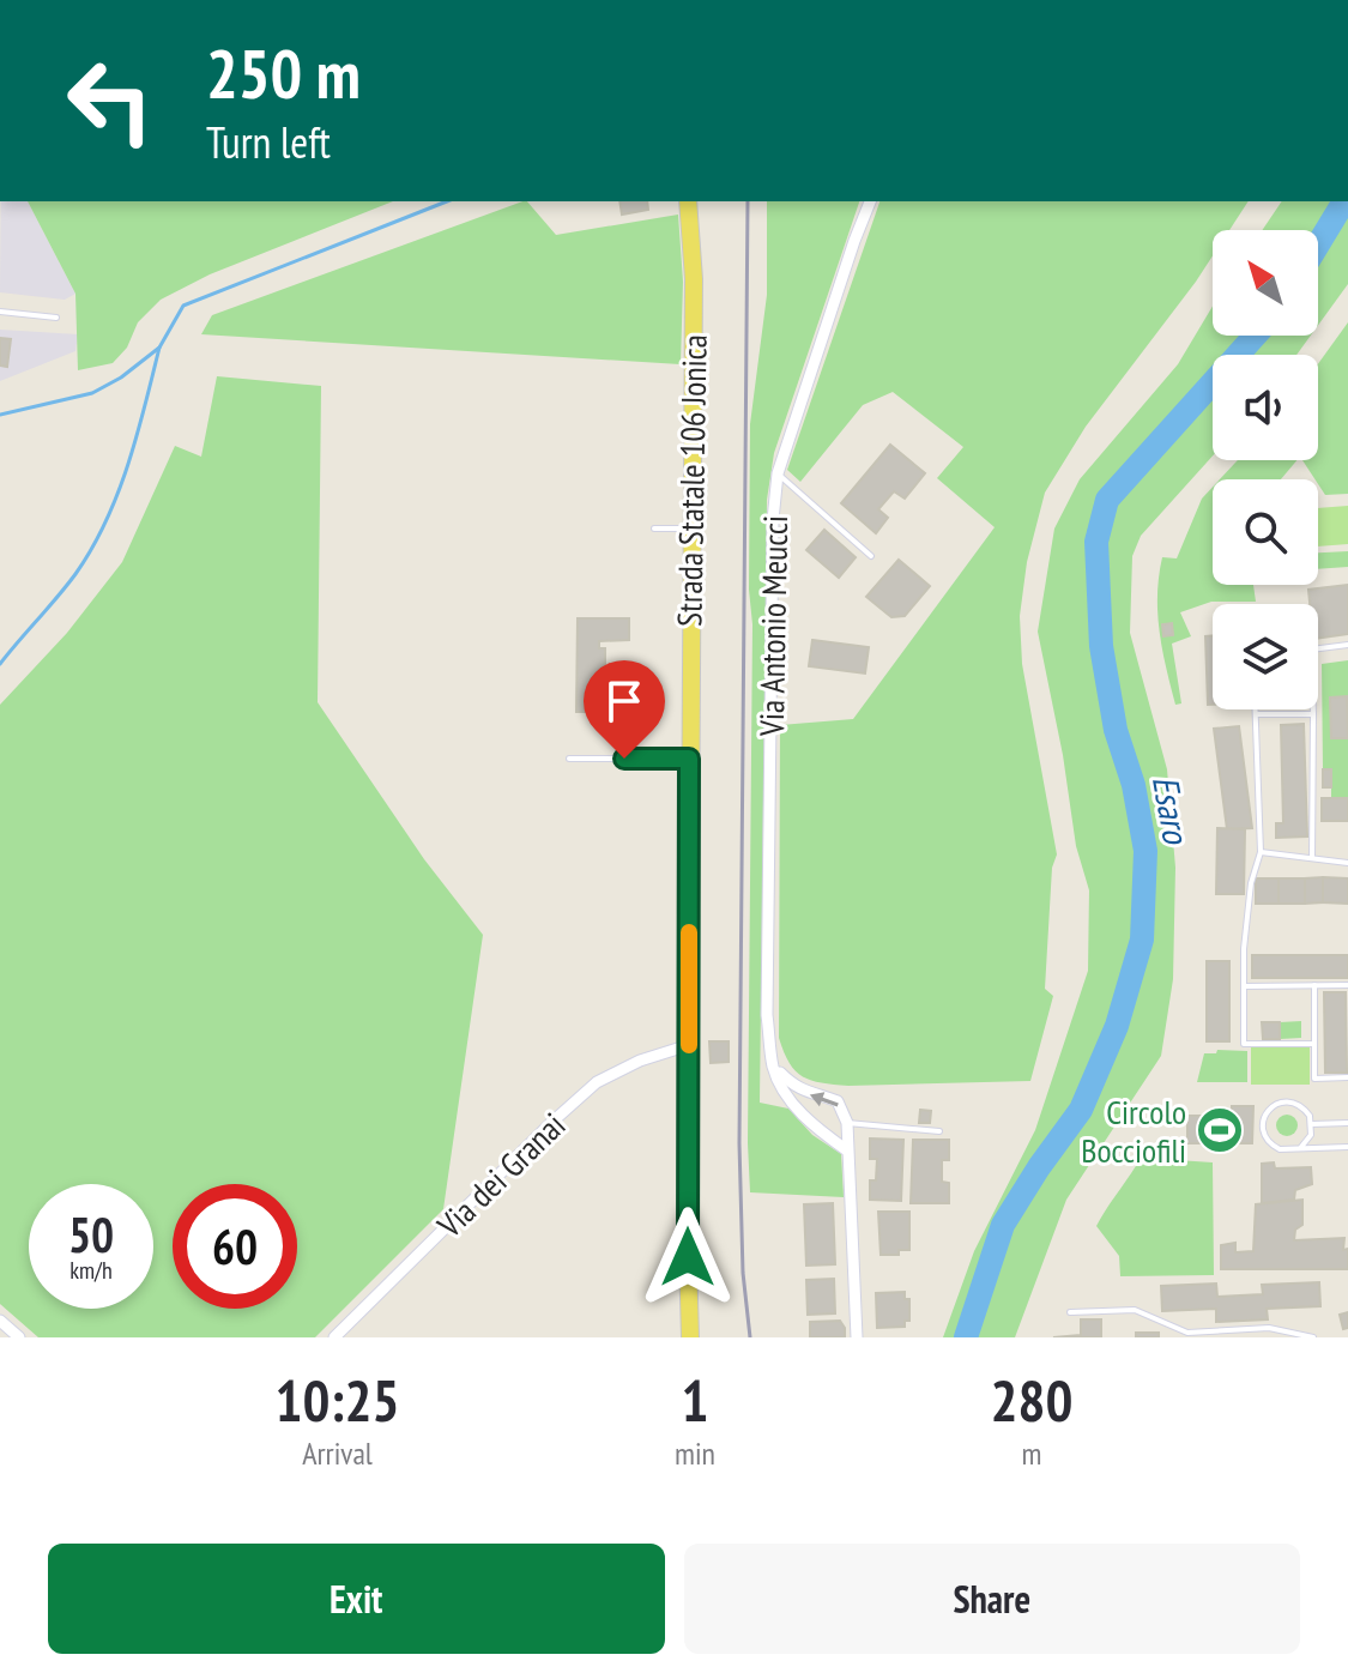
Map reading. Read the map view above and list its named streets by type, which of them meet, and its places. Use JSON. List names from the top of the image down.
{
  "streets": {
    "main road": ["Strada Statale 106 Jonica"],
    "street": ["Via Antonio Meucci", "Via dei Granai"]
  },
  "crossings": [
    ["Strada Statale 106 Jonica", "Via dei Granai"]
  ],
  "water": ["Esaro"],
  "places": {
    "sports": ["Circolo Bocciofili"]
  },
  "north": "top left",
  "page": {
    "turn": ["250 m", "Turn left"],
    "speed": "50 km/h",
    "limit": "60",
    "eta": [
      "10:25",
      "Arrival",
      "1",
      "min",
      "280",
      "m"
    ],
    "buttons": ["Exit", "Share"]
  }
}
